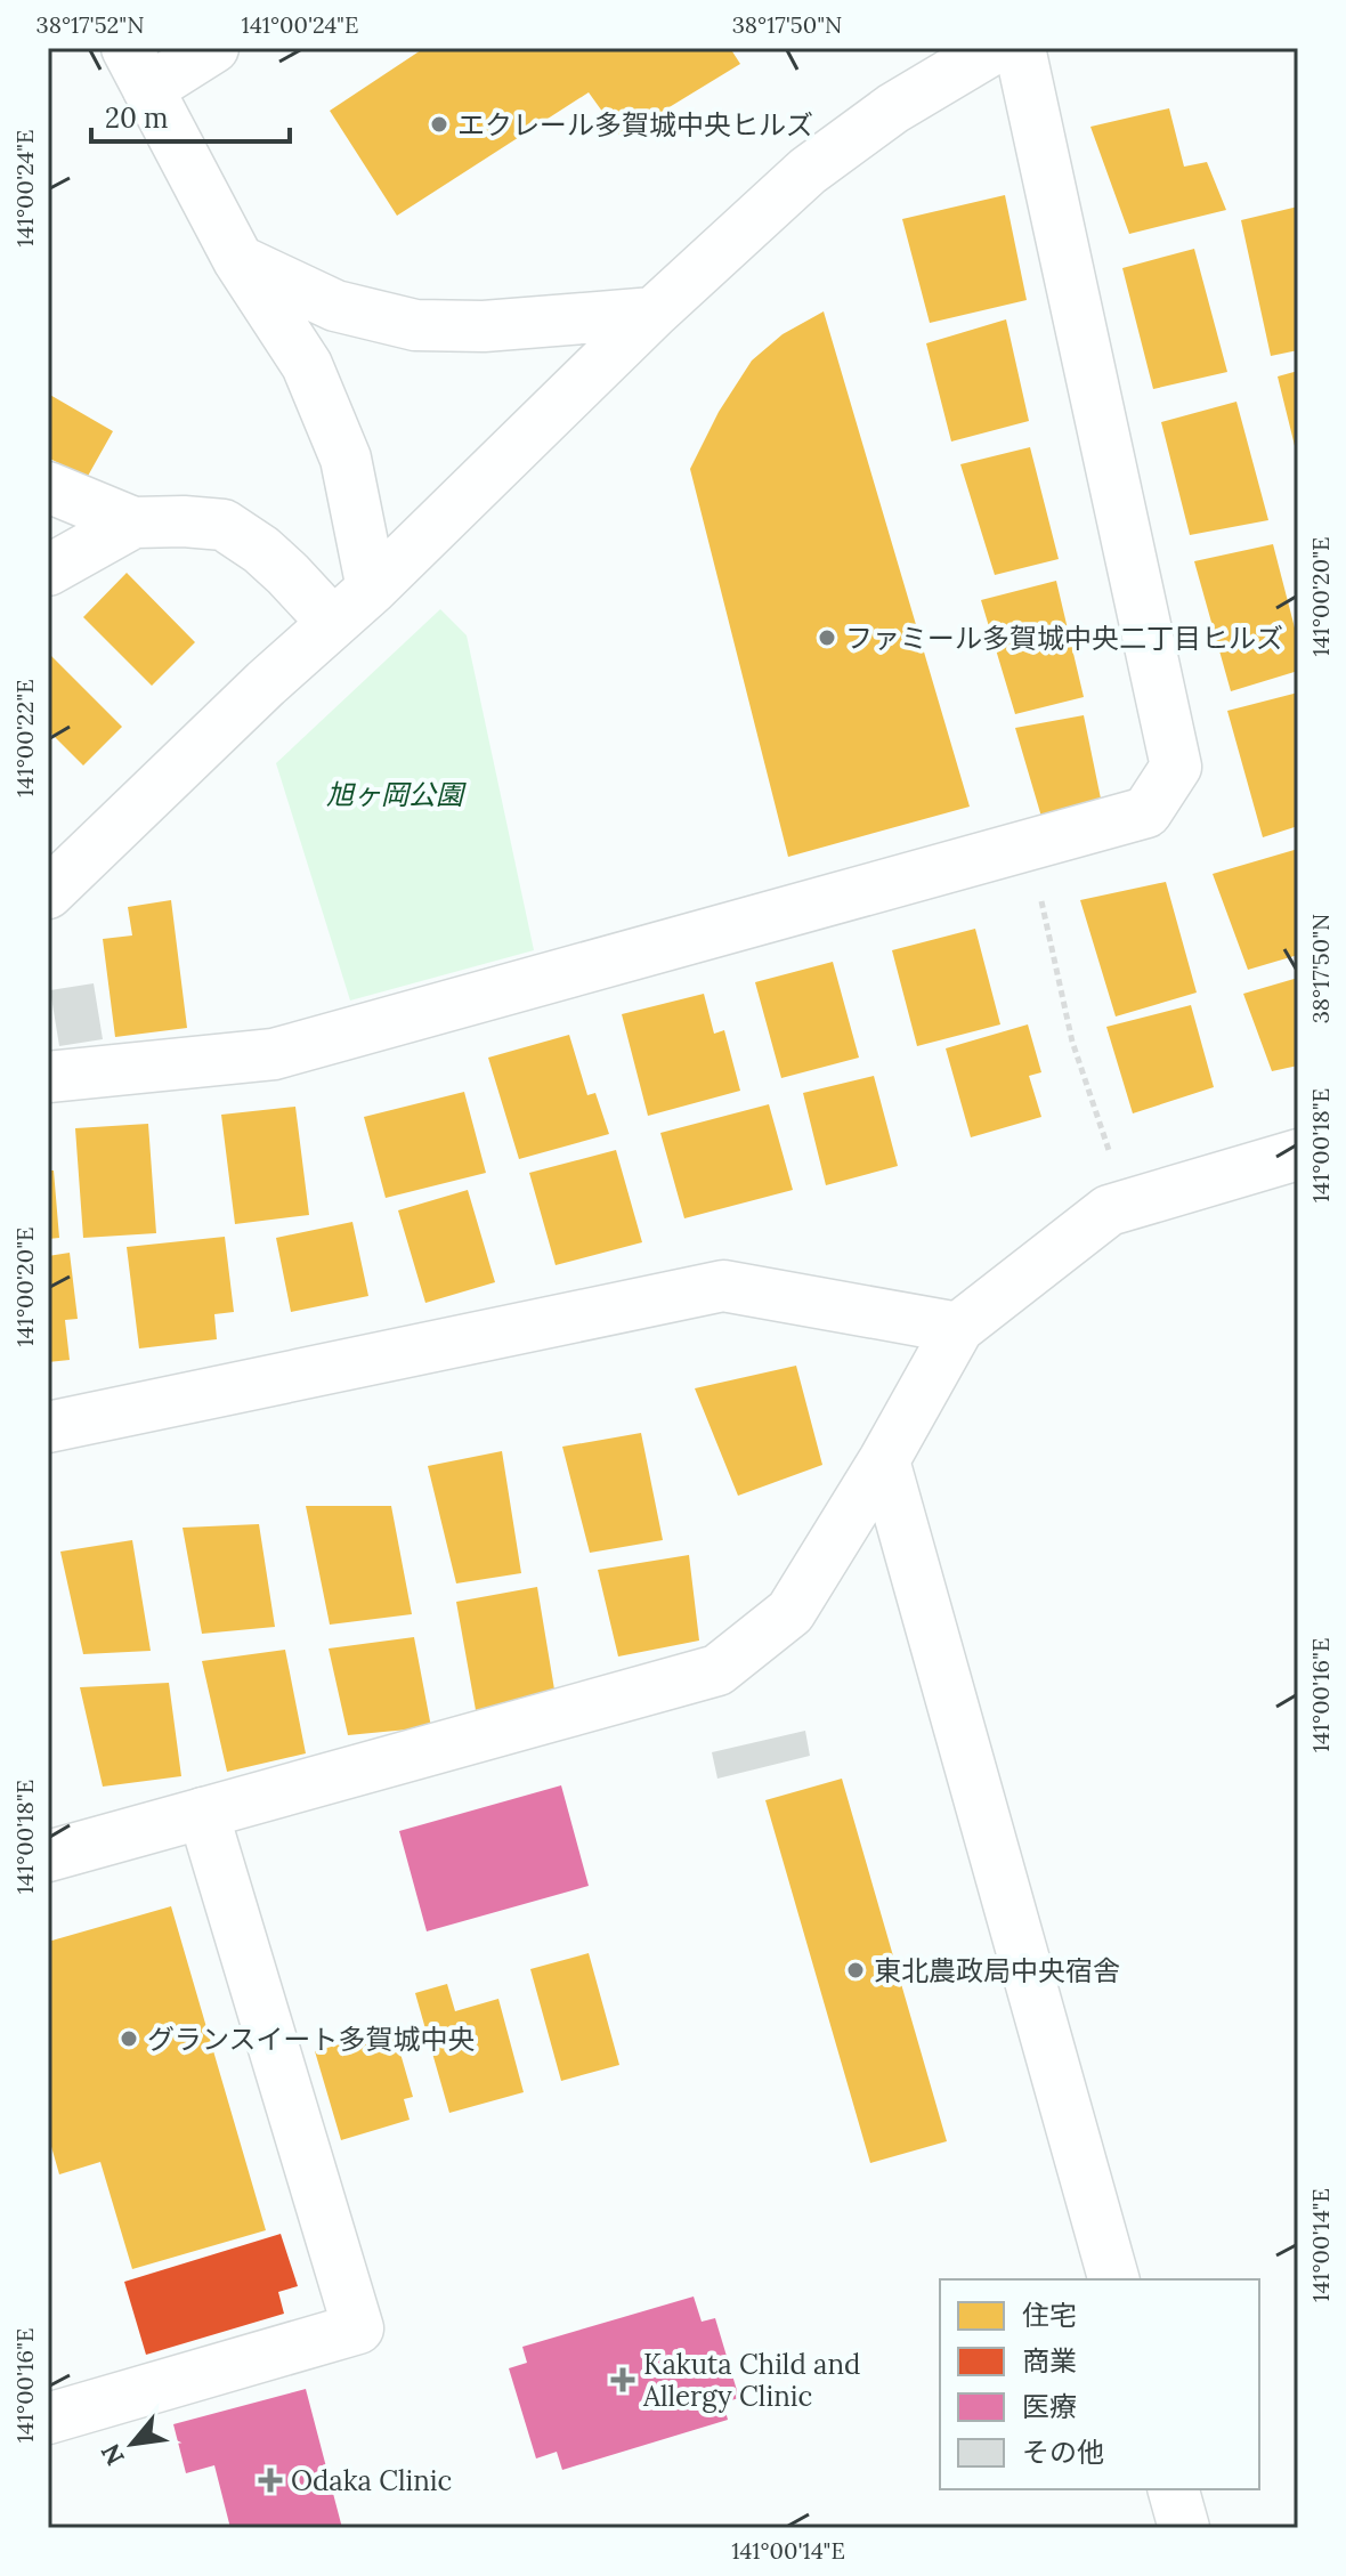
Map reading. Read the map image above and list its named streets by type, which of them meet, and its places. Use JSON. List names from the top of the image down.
{
  "parks": ["旭ヶ岡公園"],
  "places": {
    "other": [
      "エクレール多賀城中央ヒルズ",
      "ファミール多賀城中央二丁目ヒルズ",
      "東北農政局中央宿舎",
      "グランスイート多賀城中央"
    ],
    "health": ["Kakuta Child and Allergy Clinic", "Odaka Clinic"]
  },
  "legend": [
    "住宅",
    "商業",
    "医療",
    "その他"
  ],
  "scale_bar": "20 m",
  "north": "bottom left",
  "coordinates": [
    "38°17'52\"N",
    "141°00'24\"E",
    "38°17'50\"N",
    "141°00'20\"E",
    "141°00'22\"E",
    "141°00'18\"E",
    "141°00'16\"E",
    "141°00'14\"E"
  ]
}
